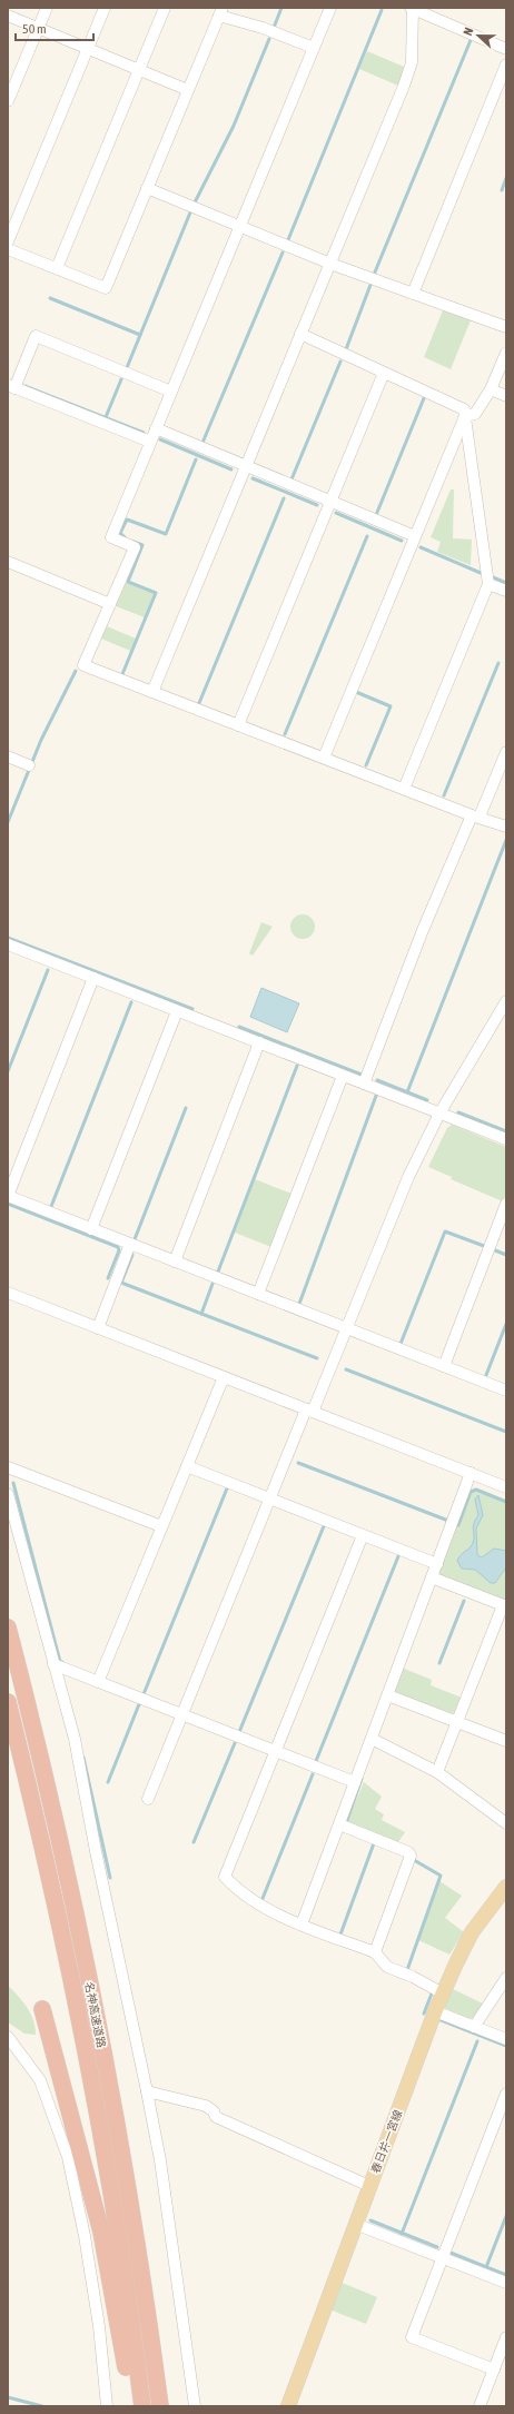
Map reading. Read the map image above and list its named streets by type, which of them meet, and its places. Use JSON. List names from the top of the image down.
{
  "streets": {
    "highway": ["名神高速道路"],
    "main road": ["春日井一宮線"]
  },
  "scale_bar": "50 m",
  "north": "left"
}
